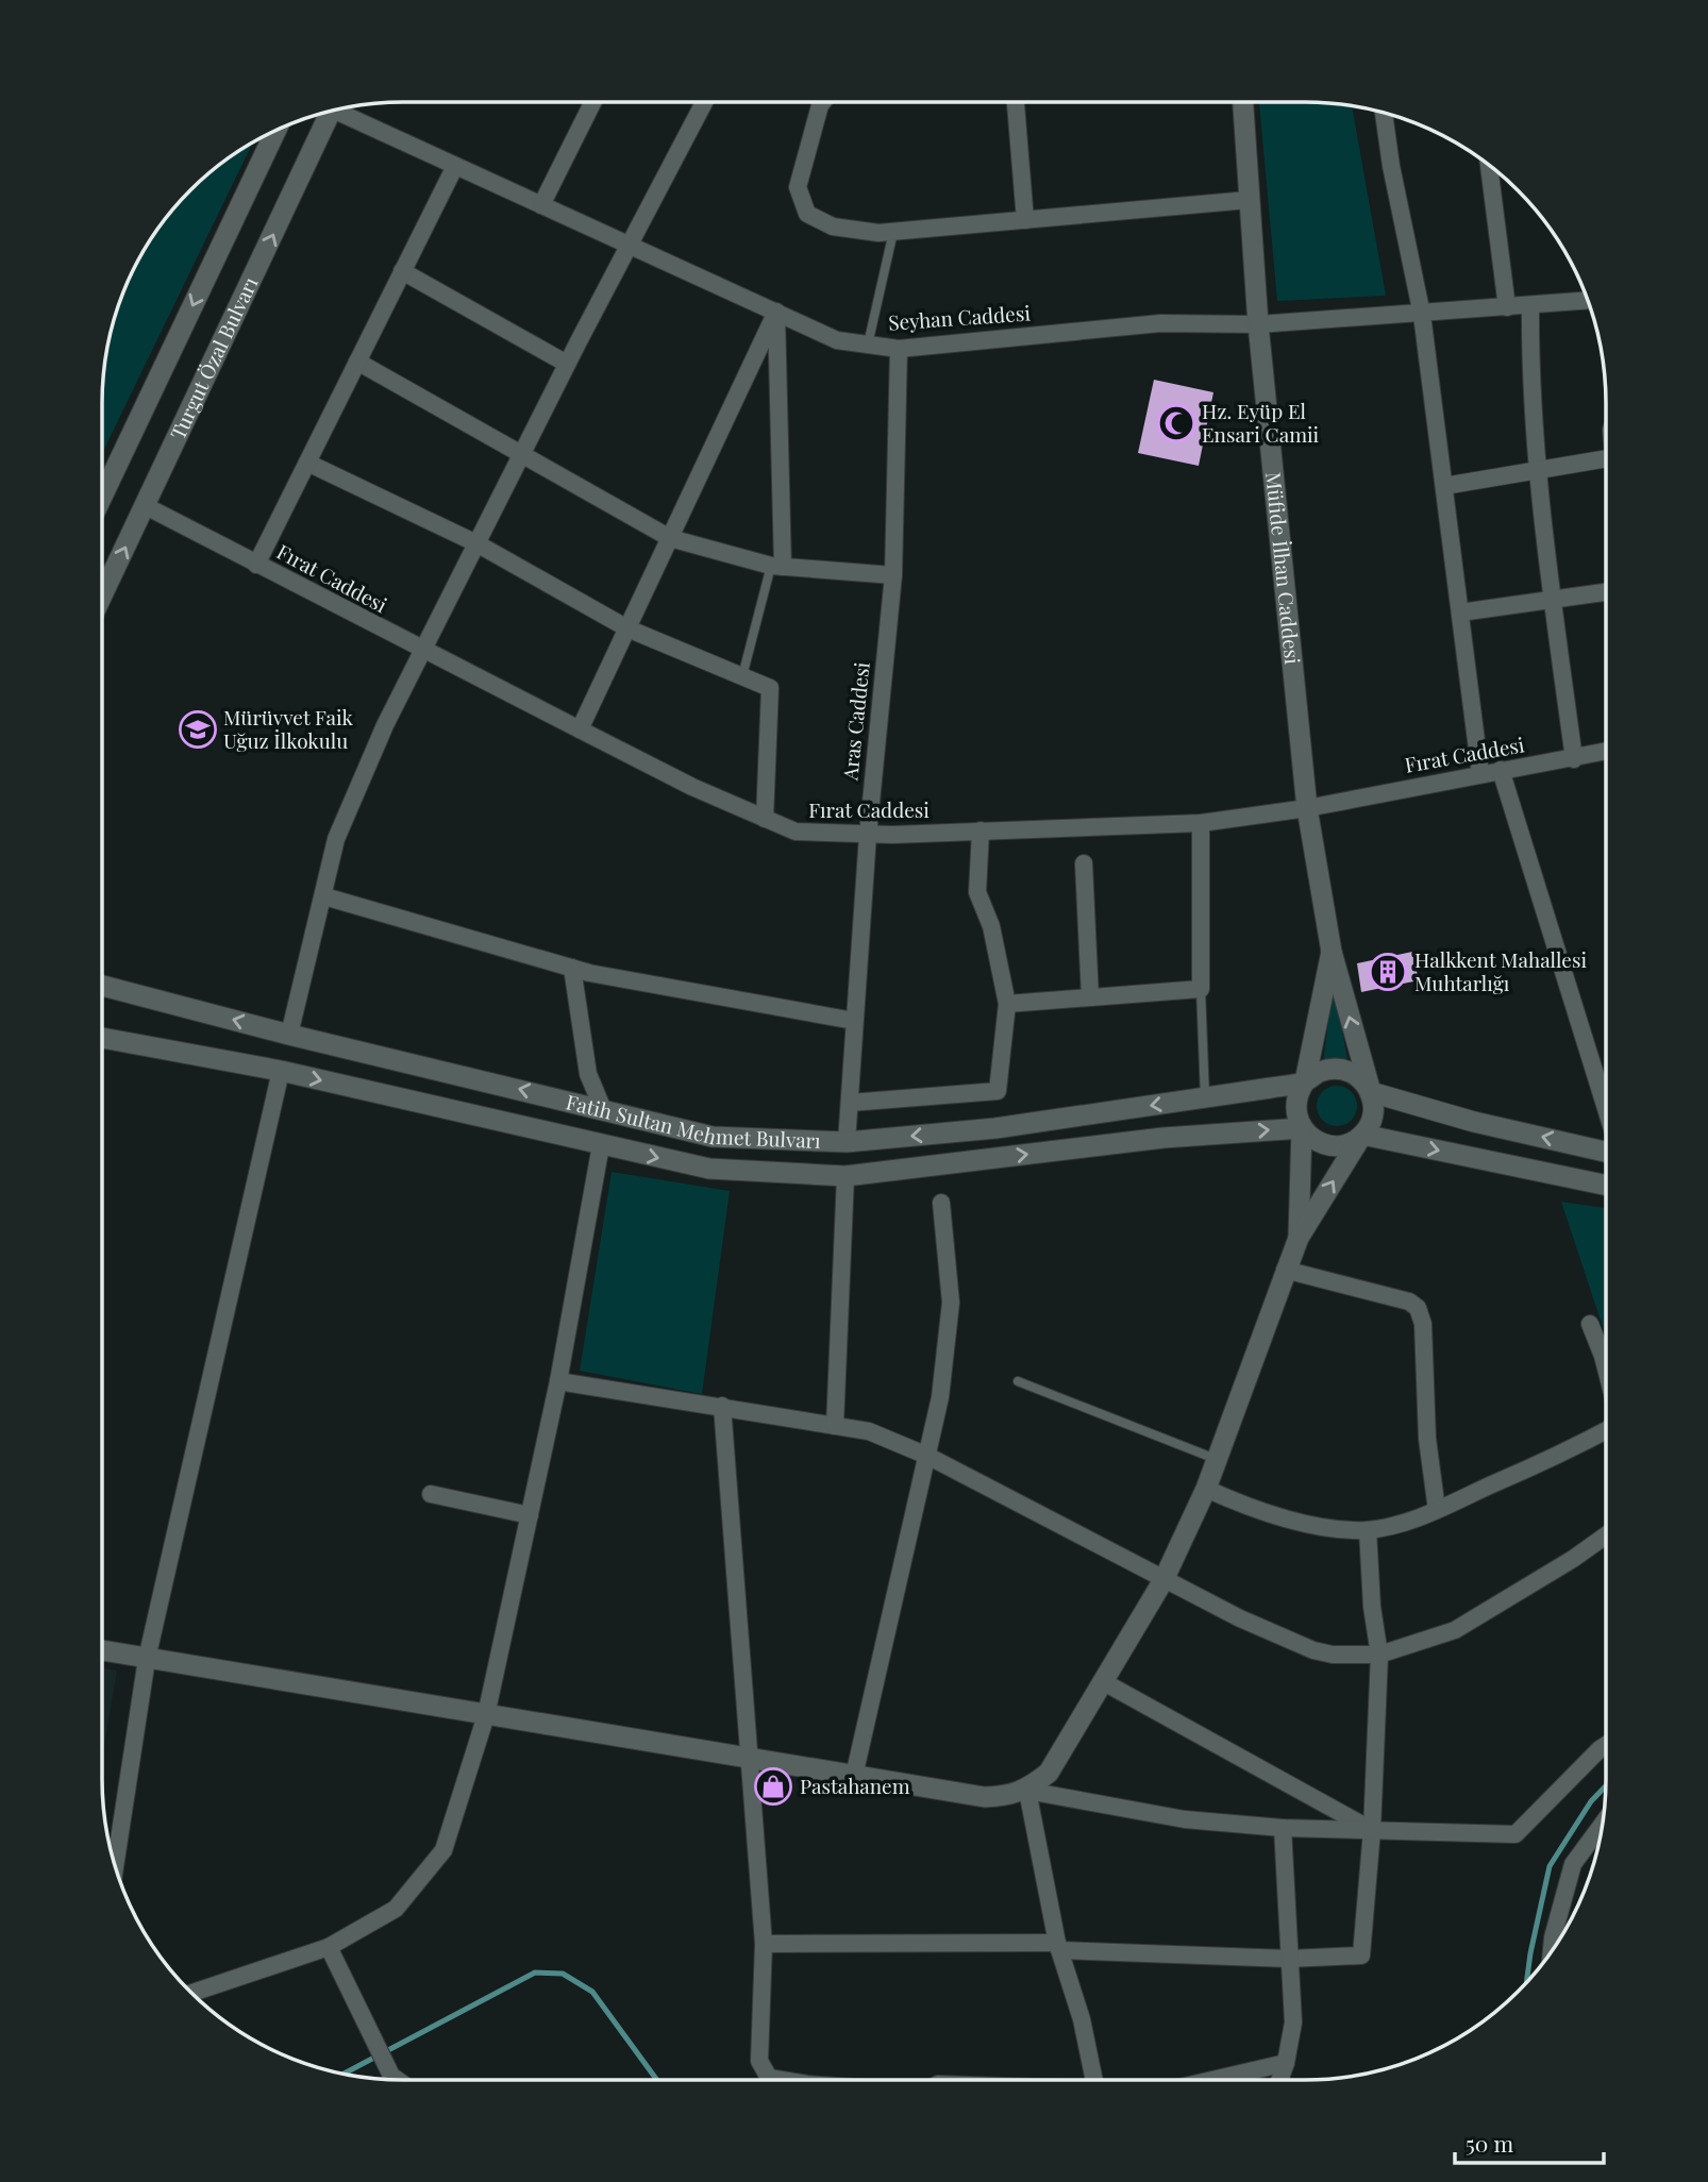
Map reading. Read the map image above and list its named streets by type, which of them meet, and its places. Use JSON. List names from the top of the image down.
{
  "streets": {
    "street": [
      "Seyhan Caddesi",
      "Turgut Özal Bulvarı",
      "Müfide İlhan Caddesi",
      "Fırat Caddesi",
      "Aras Caddesi",
      "Fatih Sultan Mehmet Bulvarı"
    ]
  },
  "crossings": [
    ["Seyhan Caddesi", "Müfide İlhan Caddesi"],
    ["Seyhan Caddesi", "Aras Caddesi"],
    ["Turgut Özal Bulvarı", "Fırat Caddesi"],
    ["Müfide İlhan Caddesi", "Fırat Caddesi"],
    ["Müfide İlhan Caddesi", "Fatih Sultan Mehmet Bulvarı"],
    ["Fırat Caddesi", "Aras Caddesi"],
    ["Aras Caddesi", "Fatih Sultan Mehmet Bulvarı"]
  ],
  "places": {
    "mosque": ["Hz. Eyüp El Ensari Camii"],
    "school or university": ["Mürüvvet Faik Uğuz İlkokulu"],
    "building": ["Halkkent Mahallesi Muhtarlığı"],
    "shop": ["Pastahanem"]
  },
  "scale_bar": "50 m"
}
